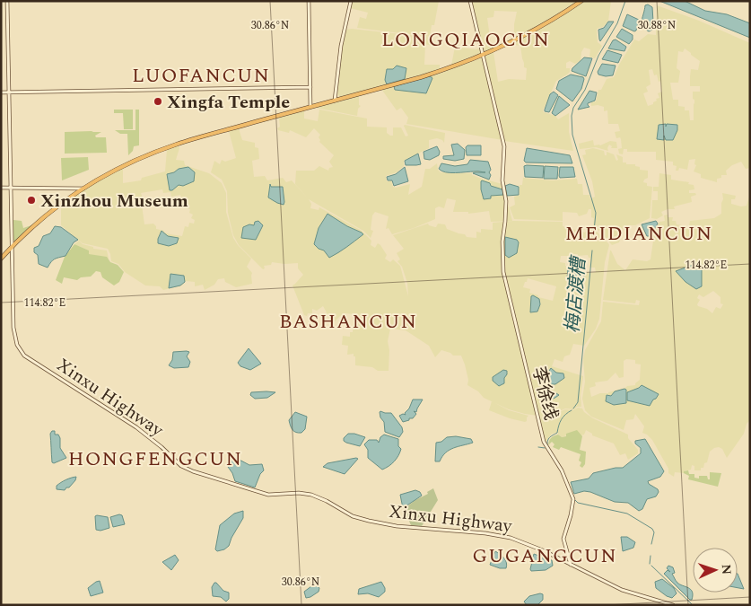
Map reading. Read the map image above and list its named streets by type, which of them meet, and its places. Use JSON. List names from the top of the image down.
{
  "streets": {
    "main road": ["李徐线", "Xinxu Highway"]
  },
  "crossings": [
    ["李徐线", "Xinxu Highway"]
  ],
  "districts": [
    "LONGQIAOCUN",
    "LUOFANCUN",
    "MEIDIANCUN",
    "BASHANCUN",
    "HONGFENGCUN",
    "GUGANGCUN"
  ],
  "water": ["梅店渡槽"],
  "places": ["Xingfa Temple", "Xinzhou Museum"],
  "north": "right",
  "coordinates": ["30.86°N", "30.88°N", "114.82°E"]
}
